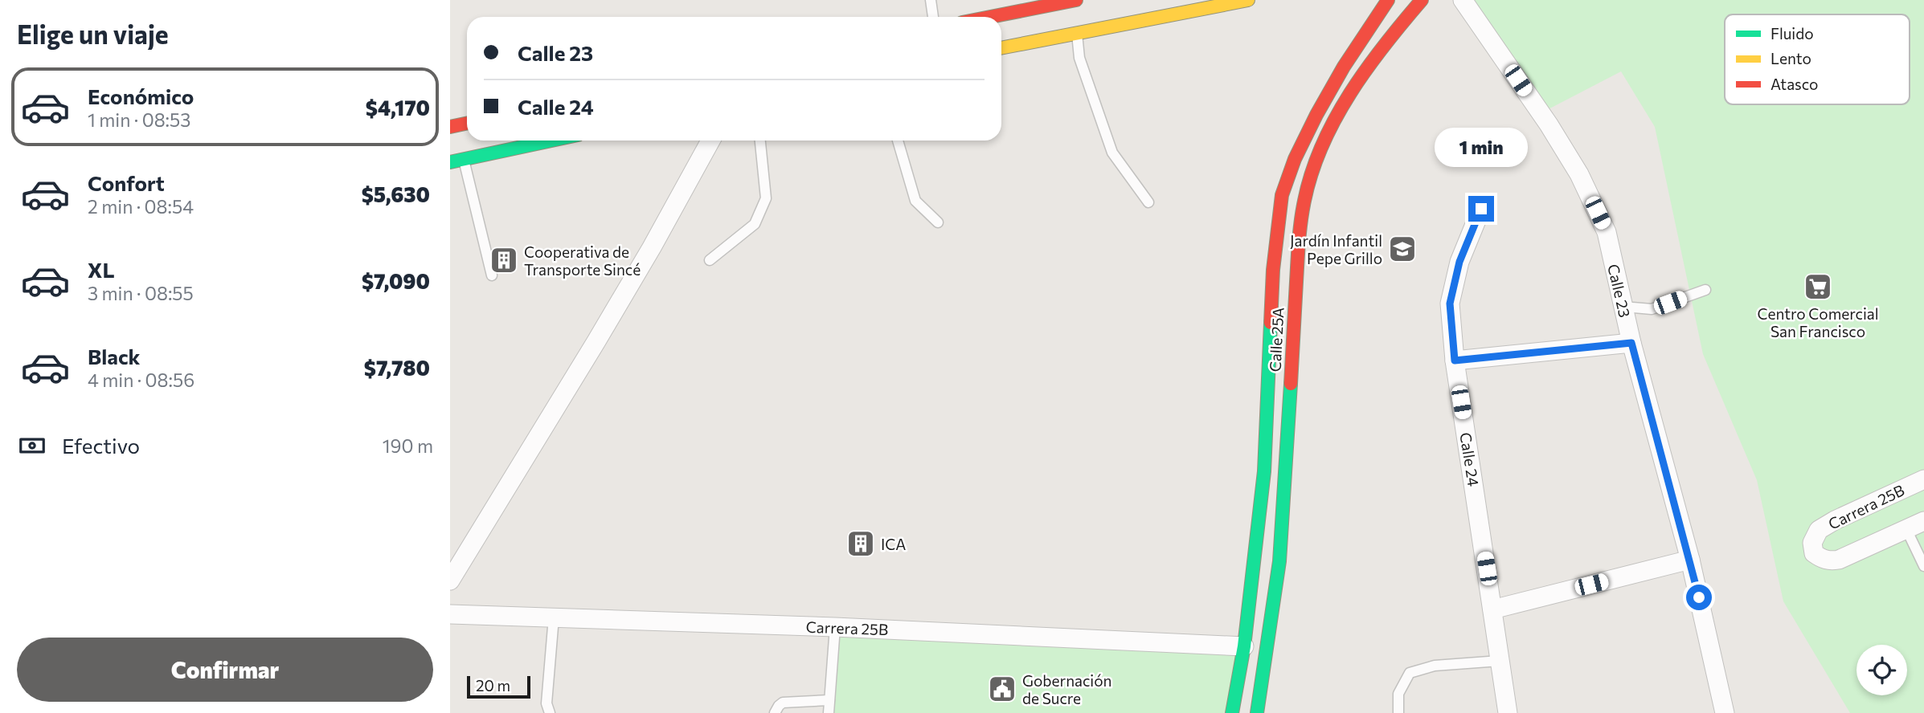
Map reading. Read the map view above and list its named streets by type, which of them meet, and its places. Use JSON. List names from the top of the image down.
{
  "streets": {
    "main road": ["Calle 25A"],
    "street": ["Calle 23", "Calle 24", "Carrera 25B"]
  },
  "crossings": [
    ["Calle 25A", "Carrera 25B"]
  ],
  "places": {
    "school or university": ["Jardín Infantil Pepe Grillo"],
    "building": ["Cooperativa de Transporte Sincé", "ICA"],
    "supermarket": ["Centro Comercial San Francisco"],
    "public building": ["Gobernación de Sucre"]
  },
  "legend": ["Fluido", "Lento", "Atasco"],
  "scale_bar": "20 m",
  "page": {
    "heading": "Elige un viaje",
    "banner": ["Calle 23", "Calle 24"],
    "list": [
      {
        "name": "Económico",
        "note": "1 min · 08:53",
        "value": "$4,170"
      },
      {
        "name": "Confort",
        "note": "2 min · 08:54",
        "value": "$5,630"
      },
      {
        "name": "XL",
        "note": "3 min · 08:55",
        "value": "$7,090"
      },
      {
        "name": "Black",
        "note": "4 min · 08:56",
        "value": "$7,780"
      }
    ],
    "bubble": "1 min",
    "pay": ["Efectivo", "190 m"],
    "buttons": "Confirmar",
    "scale": "20 m"
  }
}
